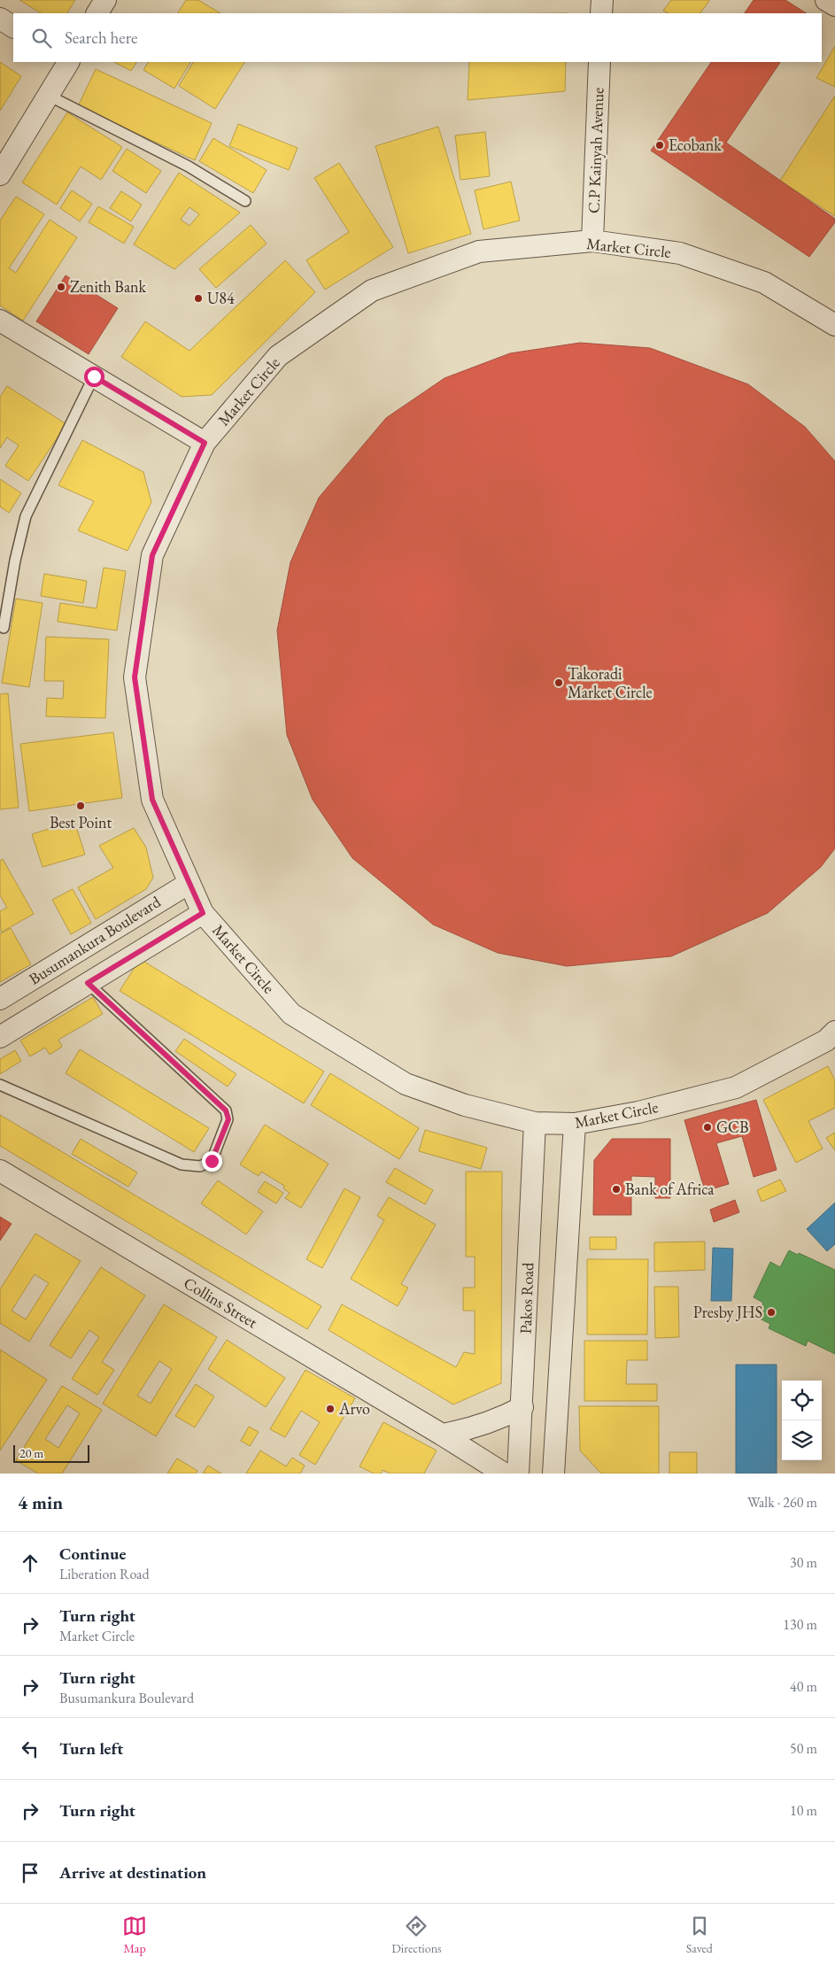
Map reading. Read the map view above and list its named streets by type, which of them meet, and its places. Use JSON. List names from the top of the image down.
{
  "streets": {
    "street": [
      "C.P Kainyah Avenue",
      "Market Circle",
      "Busumankura Boulevard",
      "Pakos Road",
      "Collins Street"
    ]
  },
  "crossings": [
    ["C.P Kainyah Avenue", "Market Circle"],
    ["Market Circle", "Busumankura Boulevard"],
    ["Market Circle", "Pakos Road"]
  ],
  "places": [
    "Ecobank",
    "Zenith Bank",
    "U84",
    "Takoradi Market Circle",
    "Best Point",
    "GCB",
    "Bank of Africa",
    "Presby JHS",
    "Arvo"
  ],
  "scale_bar": "20 m",
  "page": {
    "search": "Search here",
    "scale": "20 m",
    "heading": ["4 min", "Walk · 260 m"],
    "list": [
      ["Continue", "Liberation Road", "30 m"],
      ["Turn right", "Market Circle", "130 m"],
      ["Turn right", "Busumankura Boulevard", "40 m"],
      ["Turn left", "50 m"],
      ["Turn right", "10 m"],
      "Arrive at destination"
    ],
    "nav": ["Map", "Directions", "Saved"]
  }
}
